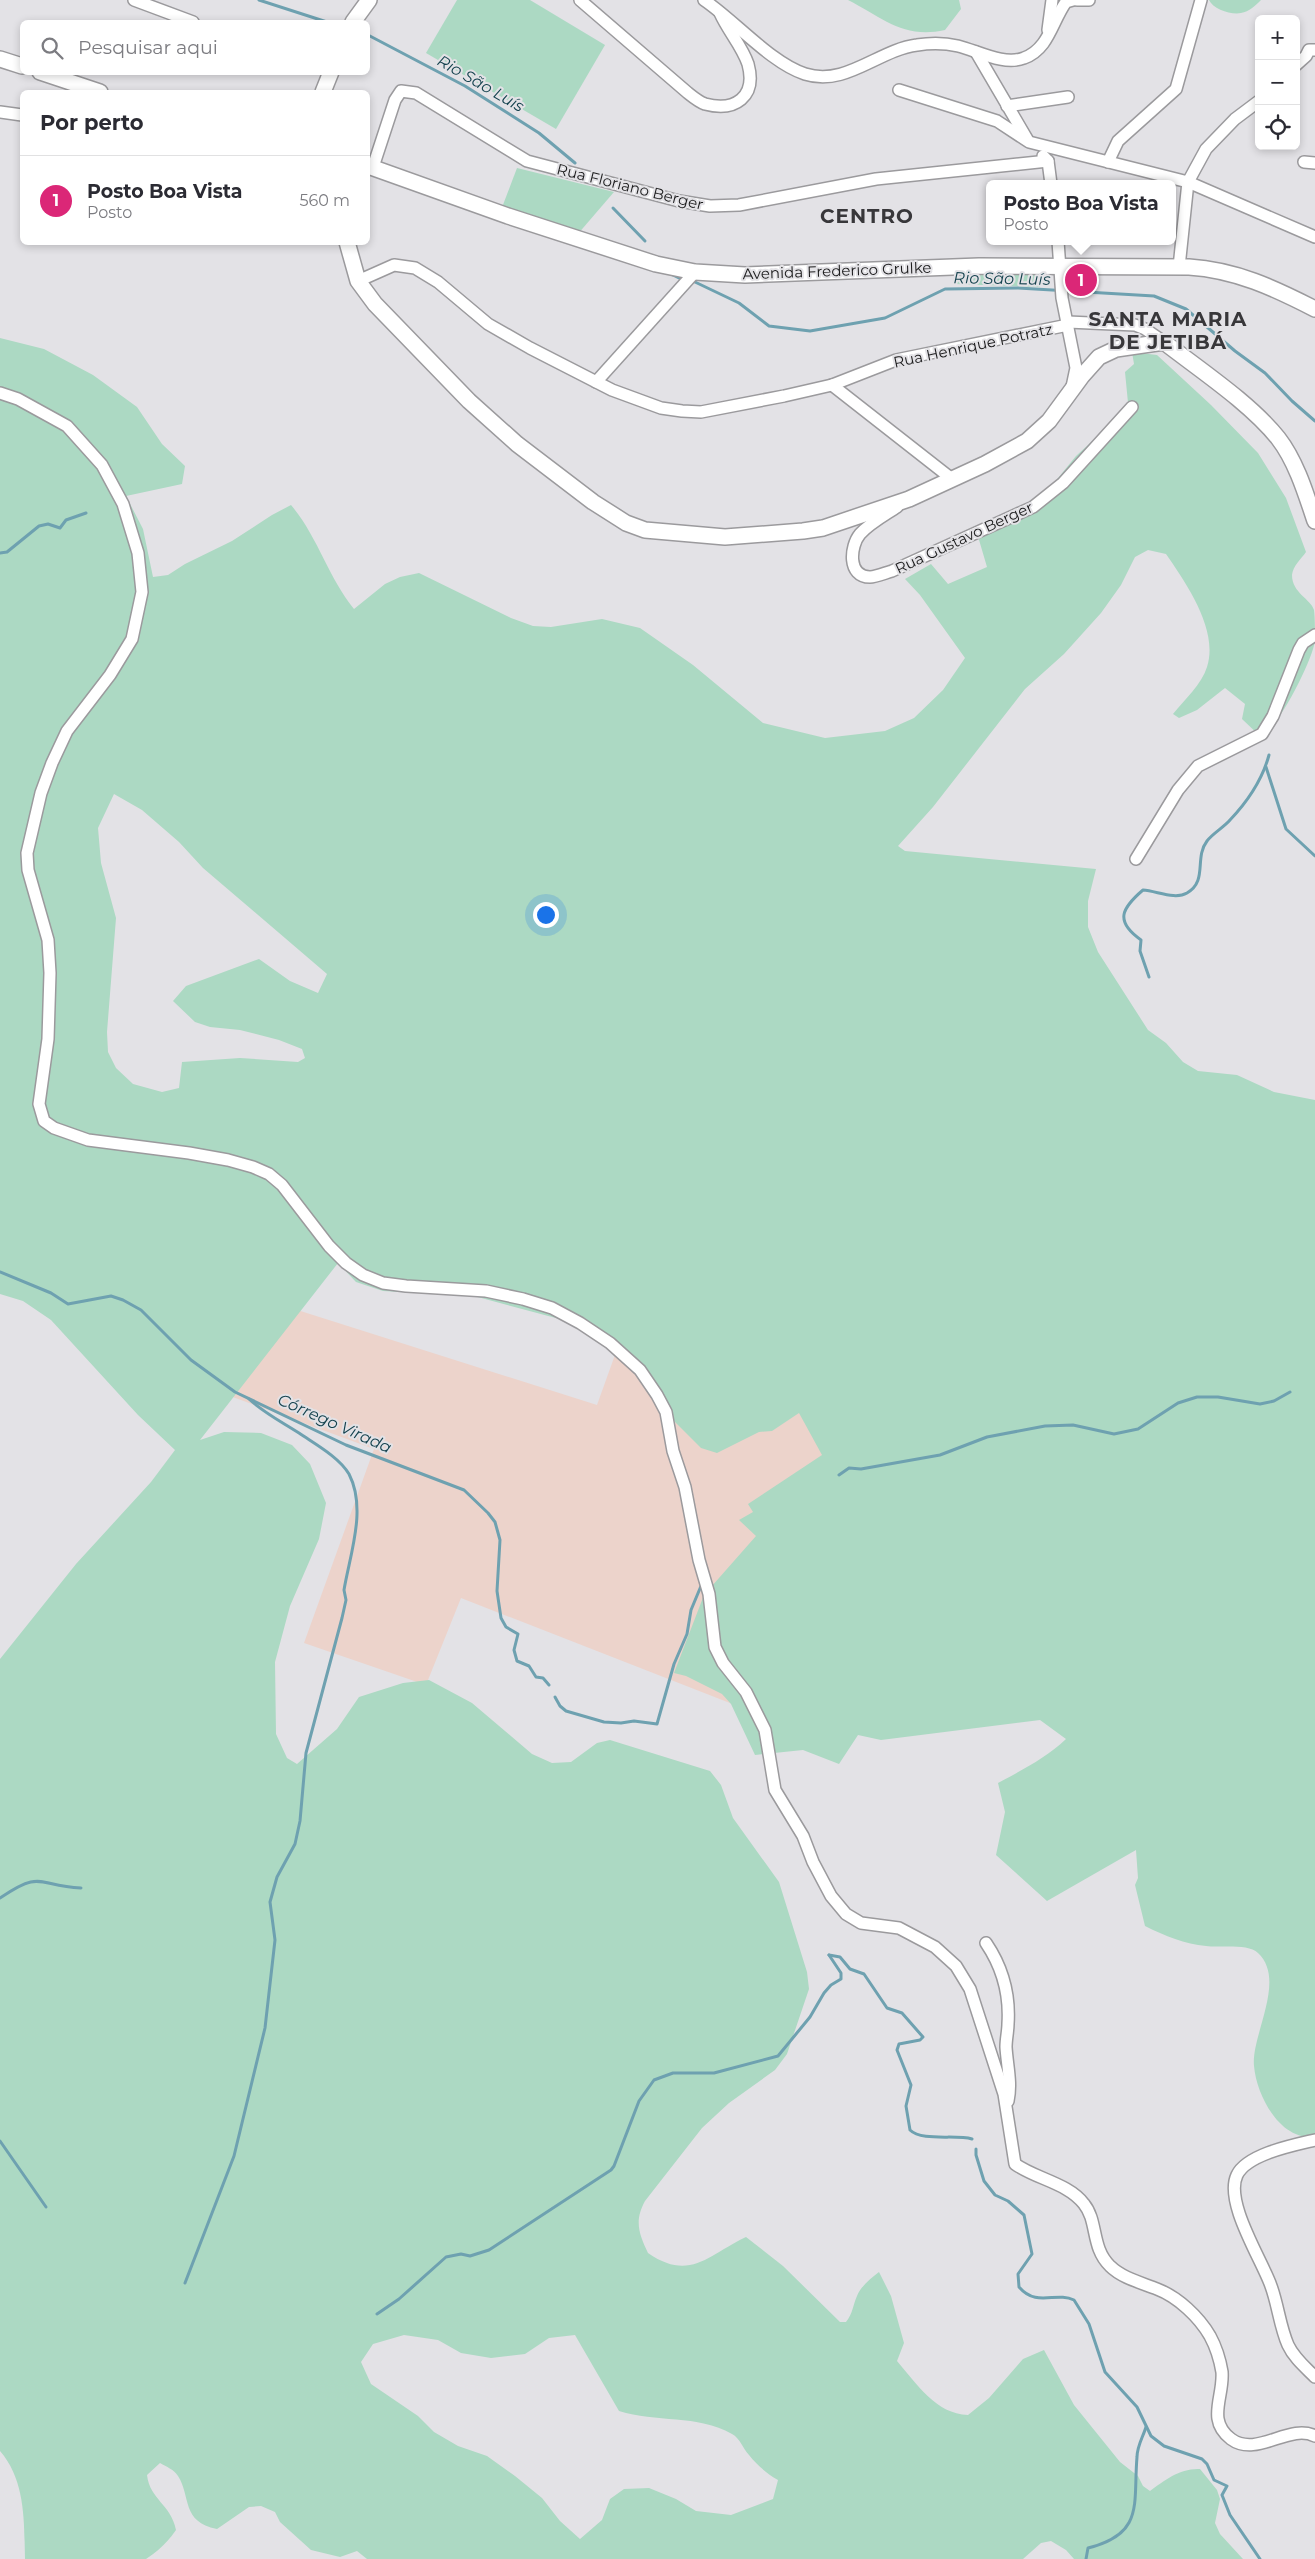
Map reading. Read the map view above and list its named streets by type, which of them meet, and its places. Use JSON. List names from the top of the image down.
{
  "streets": {
    "main road": ["Avenida Frederico Grulke"],
    "street": ["Rua Floriano Berger", "Rua Henrique Potratz", "Rua Gustavo Berger"]
  },
  "crossings": [
    ["Rua Floriano Berger", "Avenida Frederico Grulke"]
  ],
  "districts": ["CENTRO", "SANTA MARIA DE JETIBÁ"],
  "water": ["Rio São Luís", "Córrego Virada"],
  "page": {
    "map_buttons": ["+", "−"],
    "search": "Pesquisar aqui",
    "heading": "Por perto",
    "list": [
      {
        "mark": "1",
        "name": "Posto Boa Vista",
        "note": "Posto",
        "value": "560 m"
      }
    ],
    "popup": ["Posto Boa Vista", "Posto"],
    "pins": "1"
  }
}
